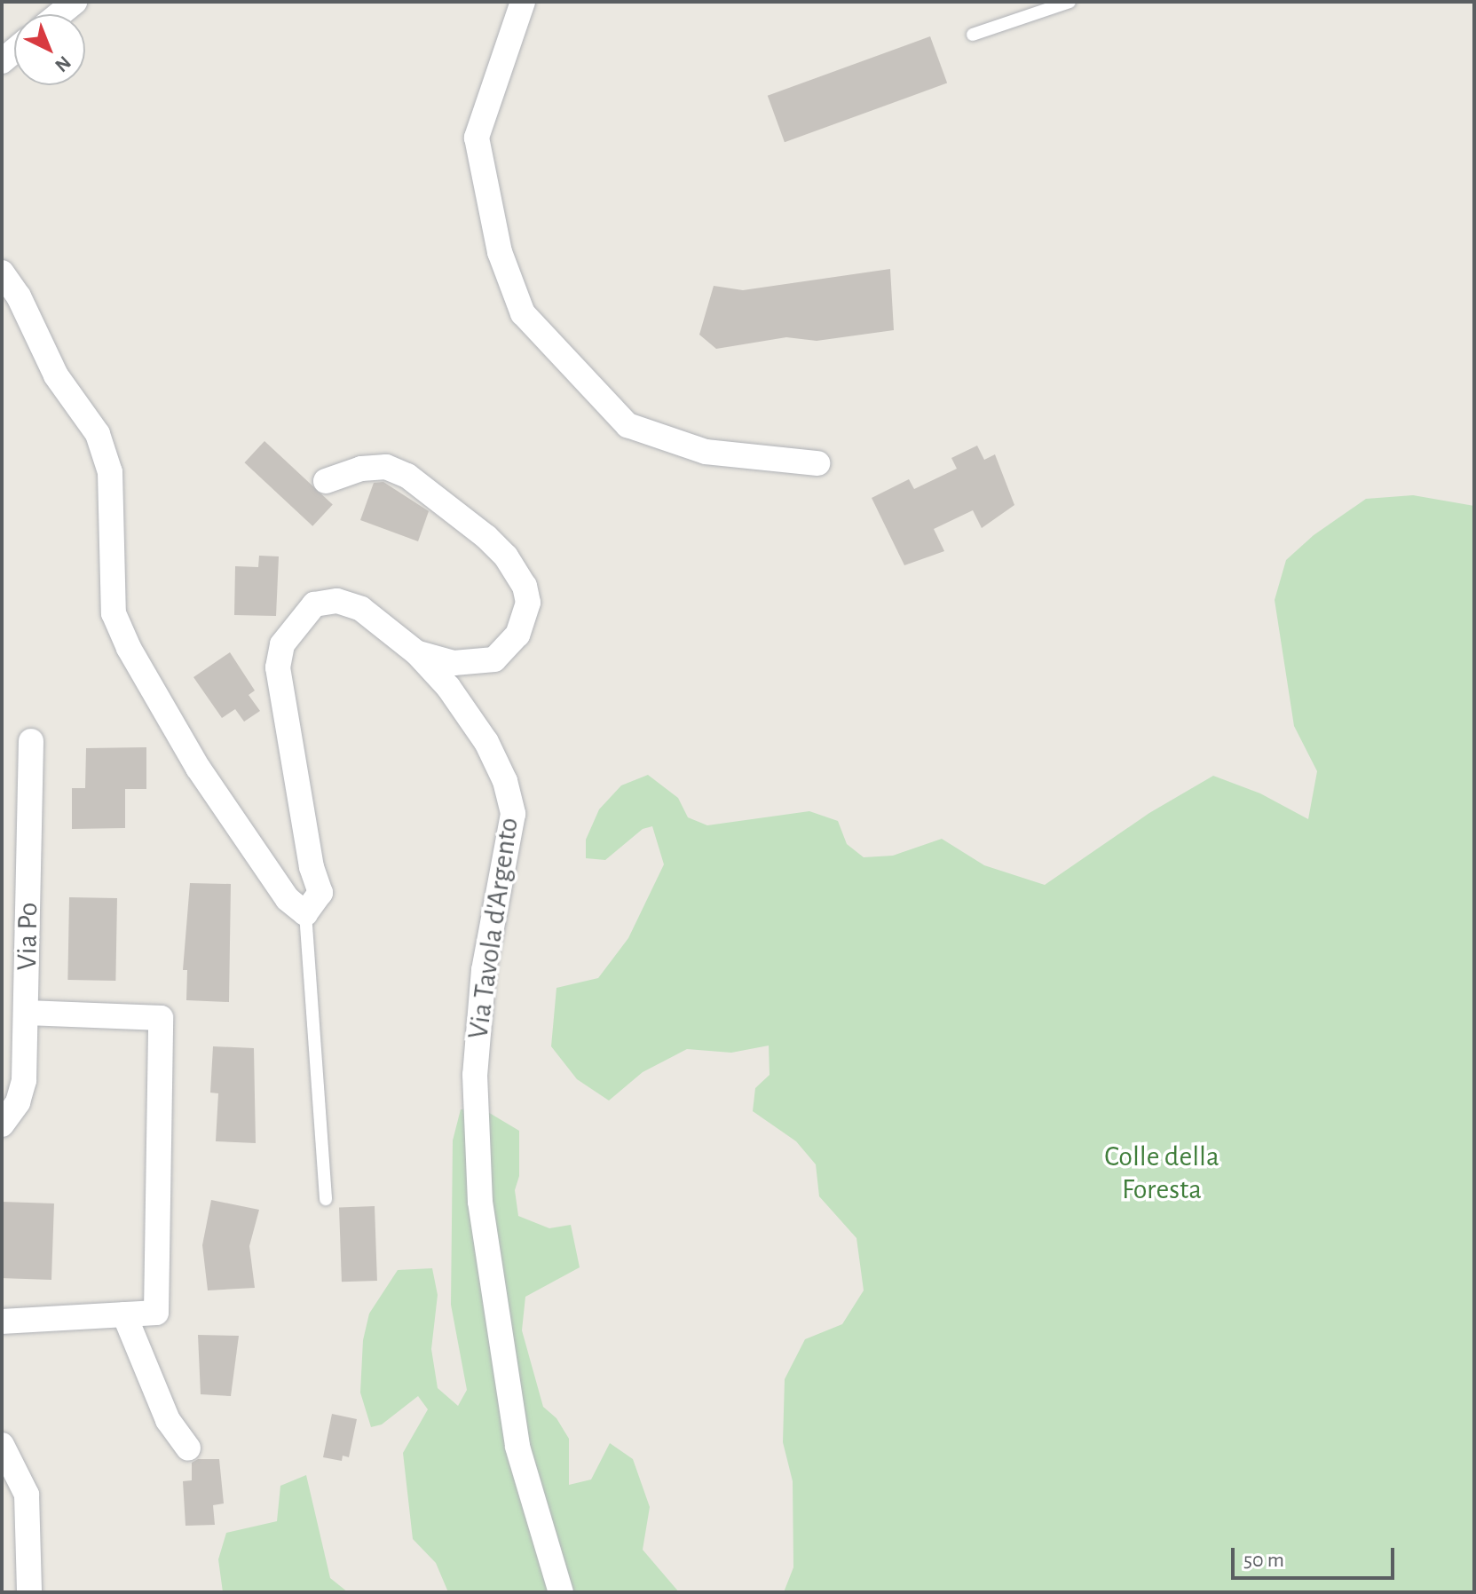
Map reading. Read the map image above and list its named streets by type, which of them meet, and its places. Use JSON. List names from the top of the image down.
{
  "streets": {
    "street": ["Via Tavola d'Argento", "Via Po"]
  },
  "parks": ["Colle della Foresta"],
  "scale_bar": "50 m",
  "north": "bottom right"
}
